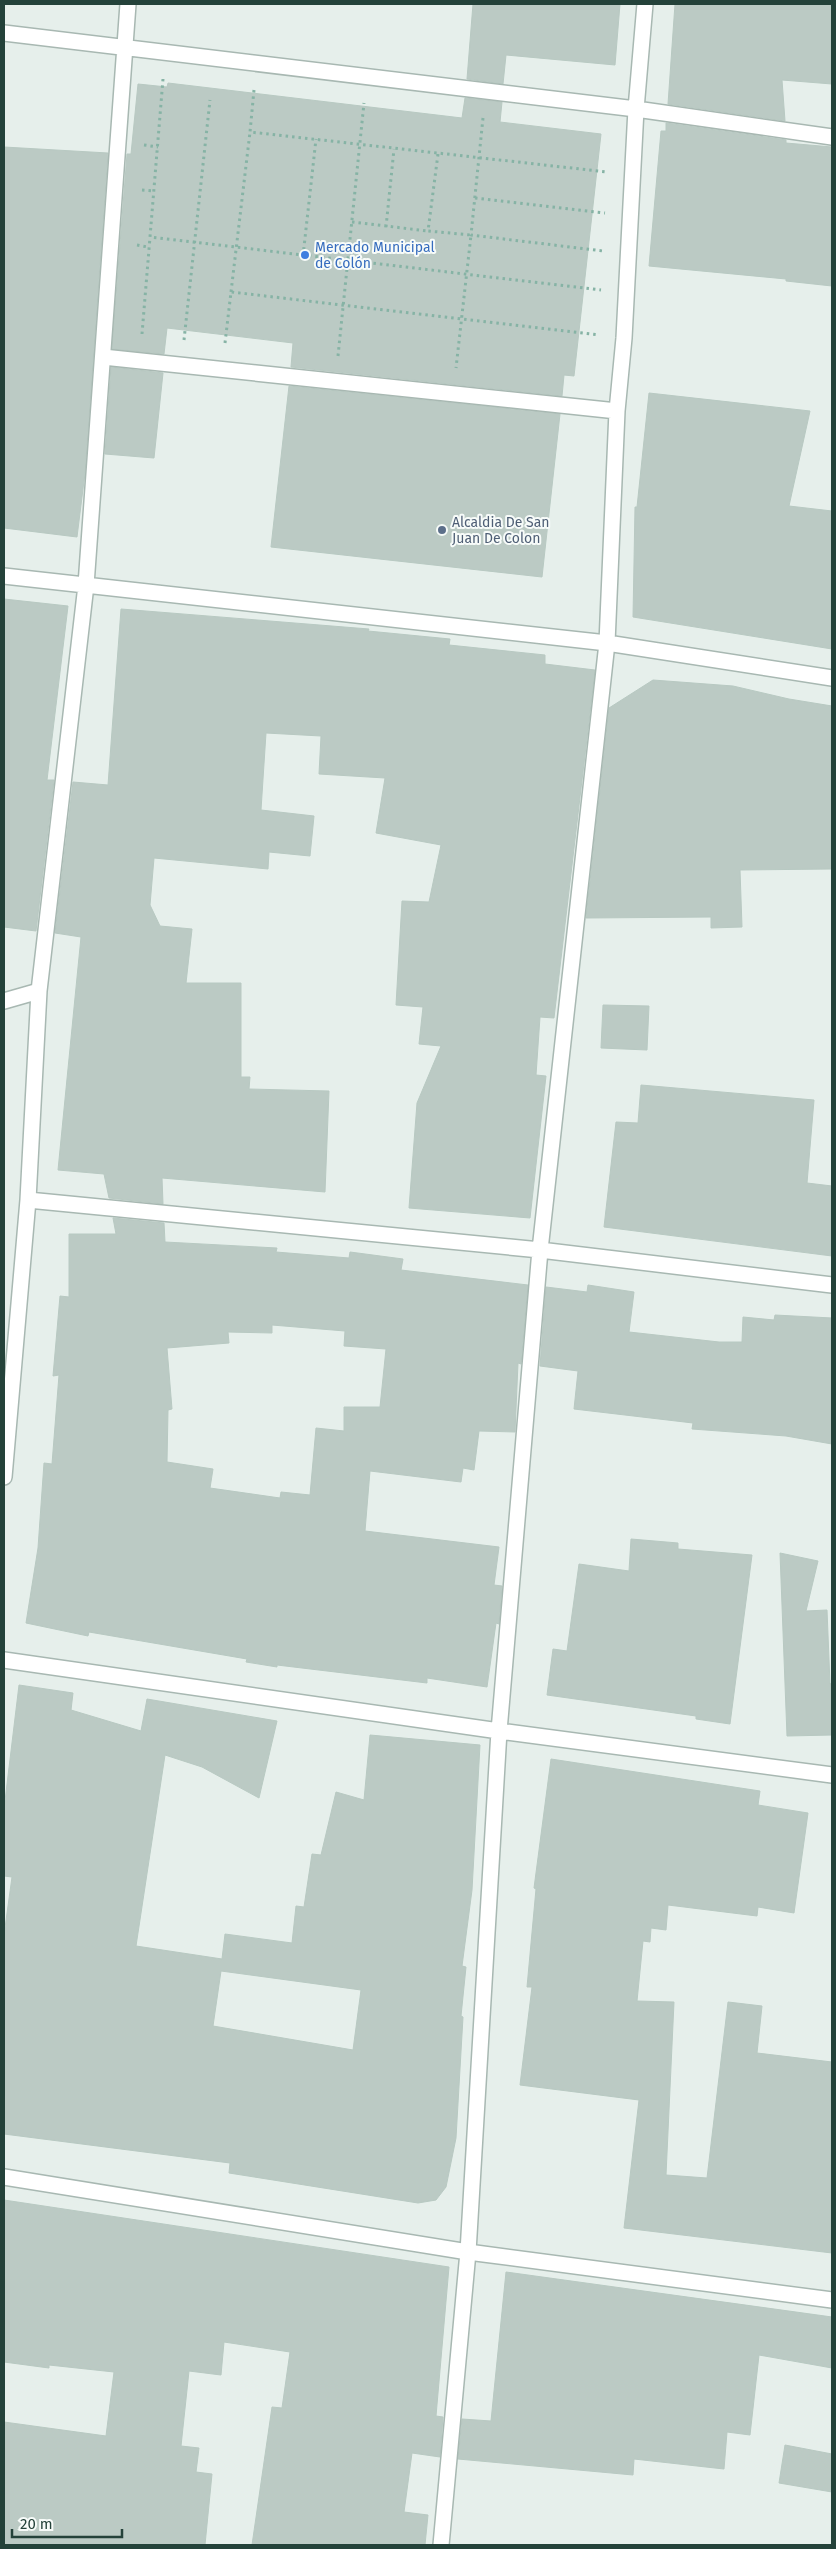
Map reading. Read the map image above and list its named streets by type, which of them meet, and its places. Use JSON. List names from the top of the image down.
{
  "places": ["Mercado Municipal de Colón", "Alcaldia De San Juan De Colon"],
  "scale_bar": "20 m"
}
